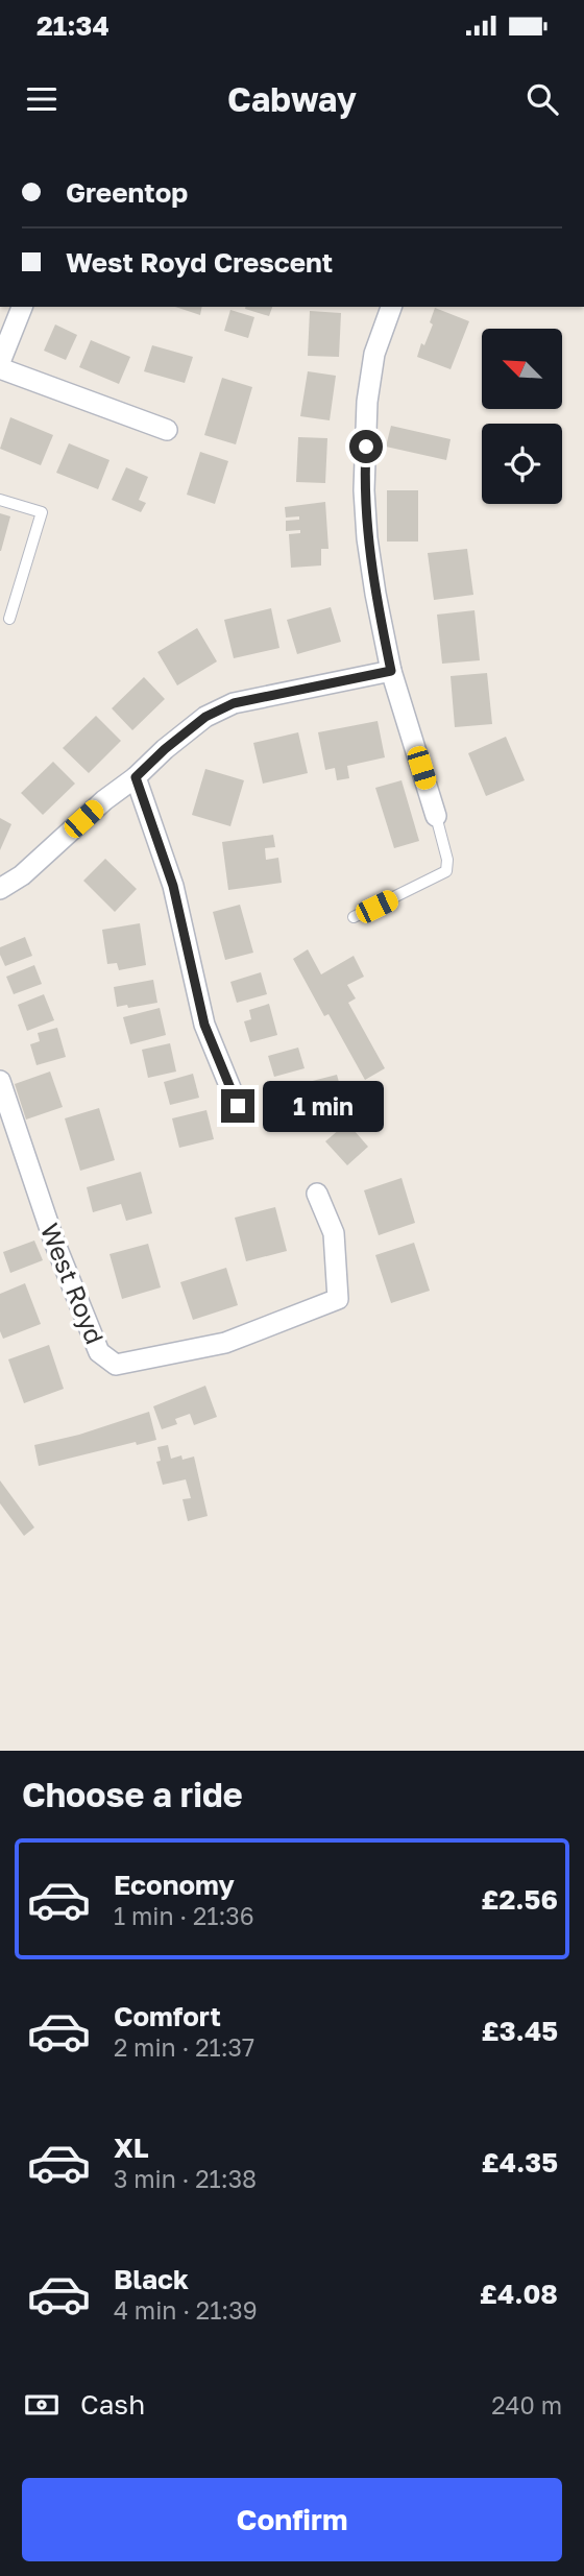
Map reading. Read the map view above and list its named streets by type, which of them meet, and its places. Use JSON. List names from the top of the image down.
{
  "streets": {
    "street": ["West Royd"]
  },
  "north": "top left",
  "page": {
    "status": "21:34",
    "header": "Cabway",
    "banner": ["Greentop", "West Royd Crescent"],
    "bubble": "1 min",
    "heading": "Choose a ride",
    "list": [
      {
        "name": "Economy",
        "note": "1 min · 21:36",
        "value": "£2.56"
      },
      {
        "name": "Comfort",
        "note": "2 min · 21:37",
        "value": "£3.45"
      },
      {
        "name": "XL",
        "note": "3 min · 21:38",
        "value": "£4.35"
      },
      {
        "name": "Black",
        "note": "4 min · 21:39",
        "value": "£4.08"
      }
    ],
    "pay": ["Cash", "240 m"],
    "buttons": "Confirm"
  }
}
